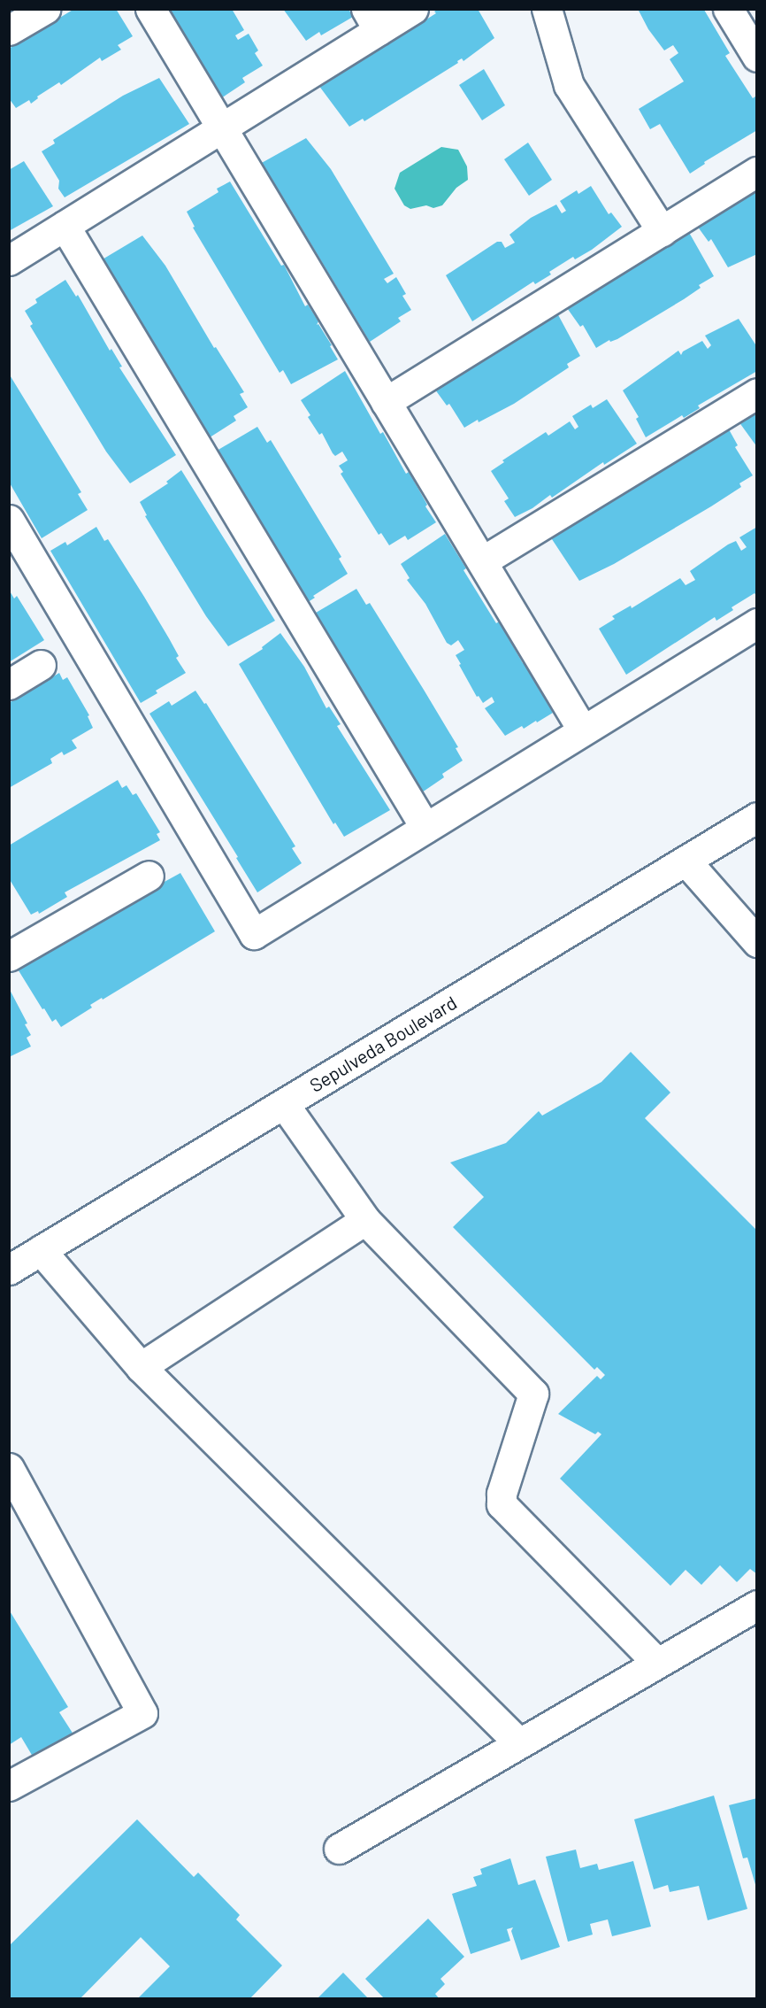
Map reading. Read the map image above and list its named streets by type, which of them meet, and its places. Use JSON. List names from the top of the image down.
{
  "streets": {
    "street": ["Sepulveda Boulevard"]
  }
}
